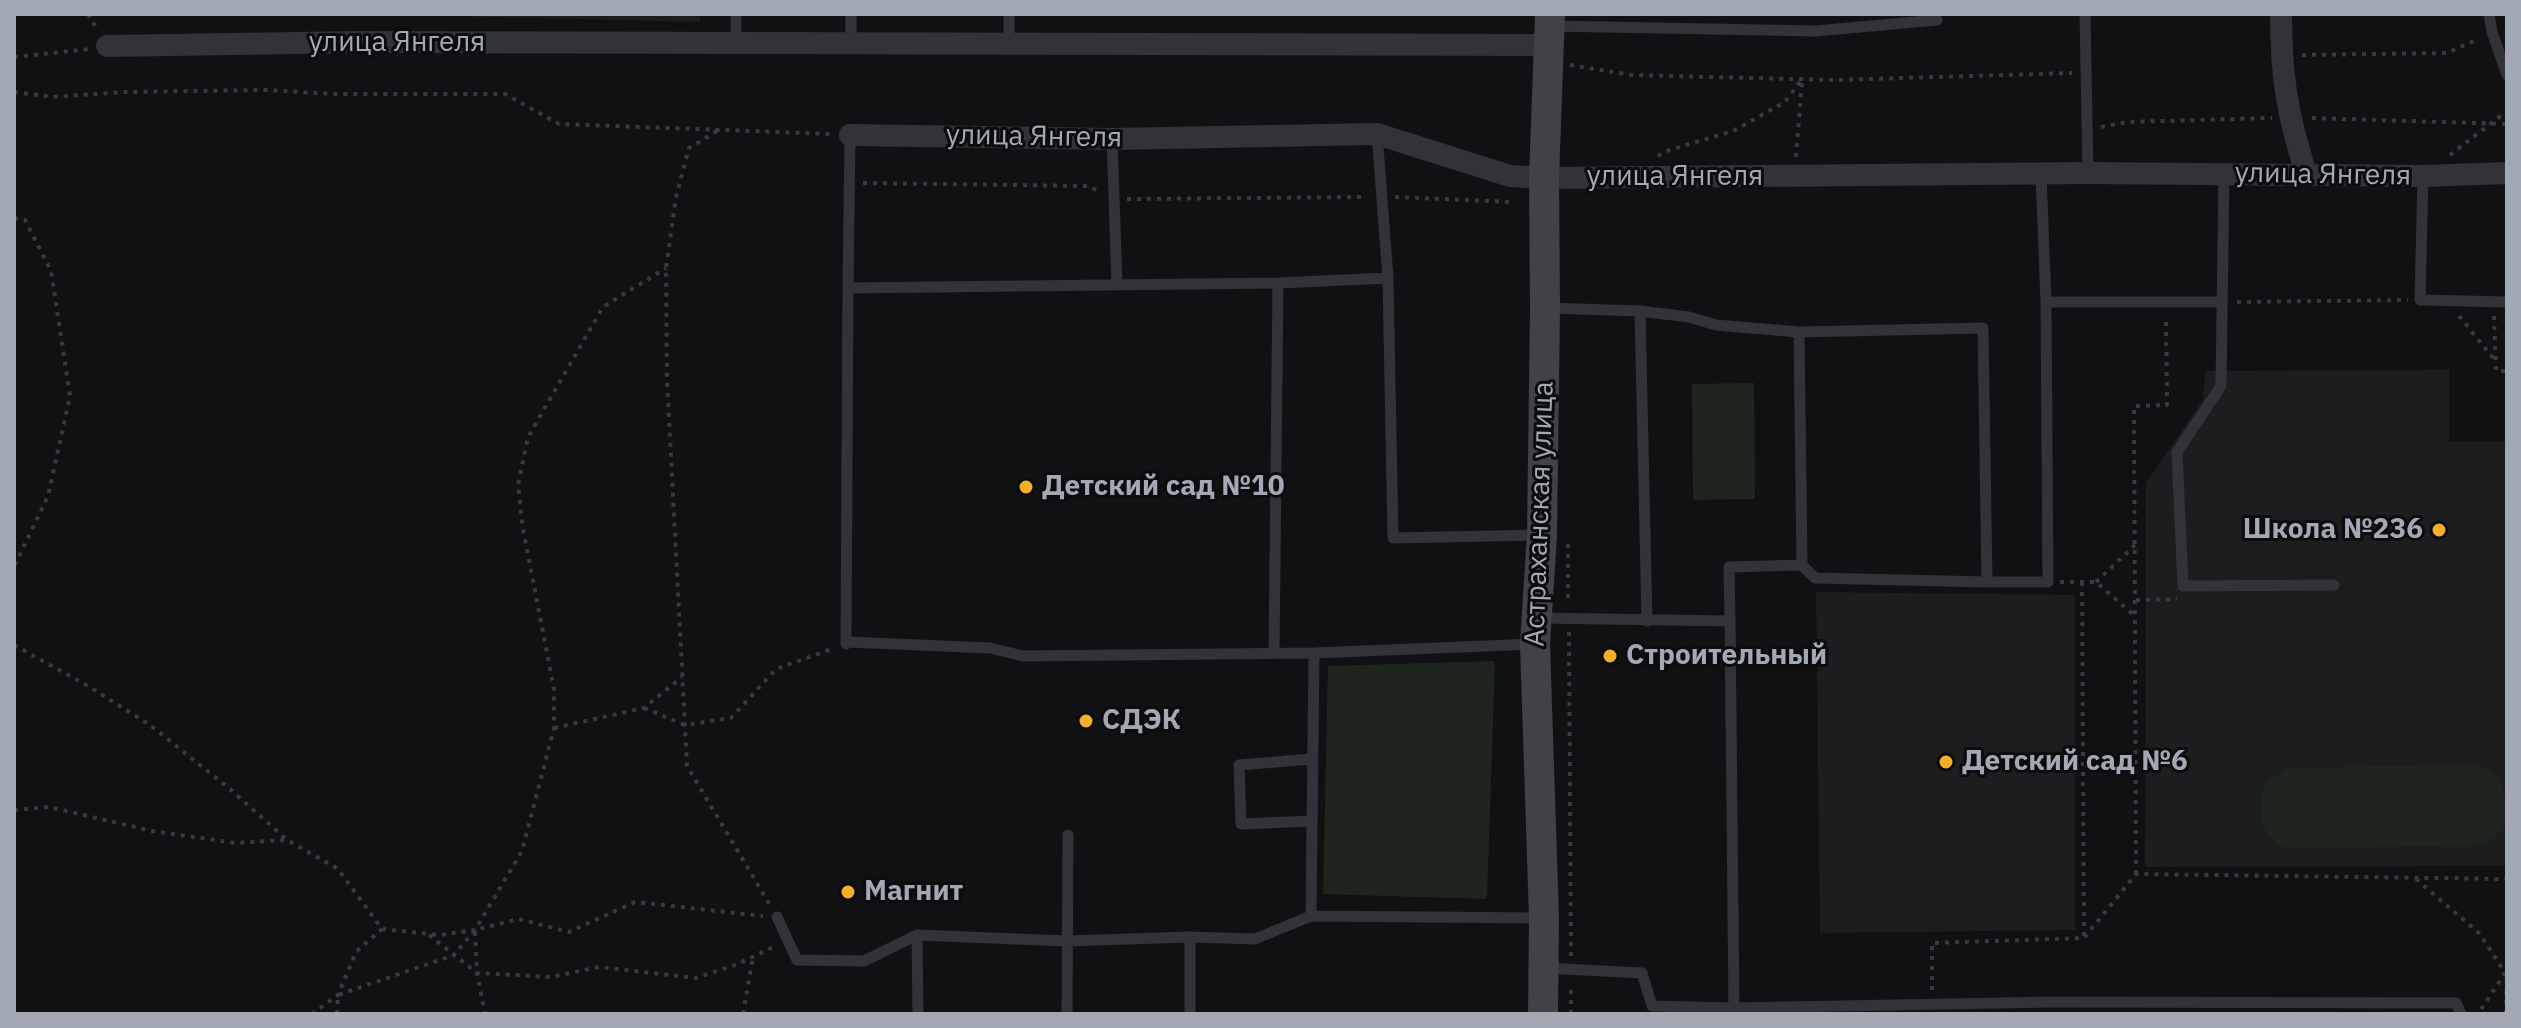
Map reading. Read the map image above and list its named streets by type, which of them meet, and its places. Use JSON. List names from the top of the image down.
{
  "streets": {
    "street": ["улица Янгеля", "Астраханская улица"]
  },
  "crossings": [
    ["улица Янгеля", "Астраханская улица"]
  ],
  "places": [
    "Детский сад №10",
    "Школа №236",
    "Строительный",
    "СДЭК",
    "Детский сад №6",
    "Магнит"
  ]
}
